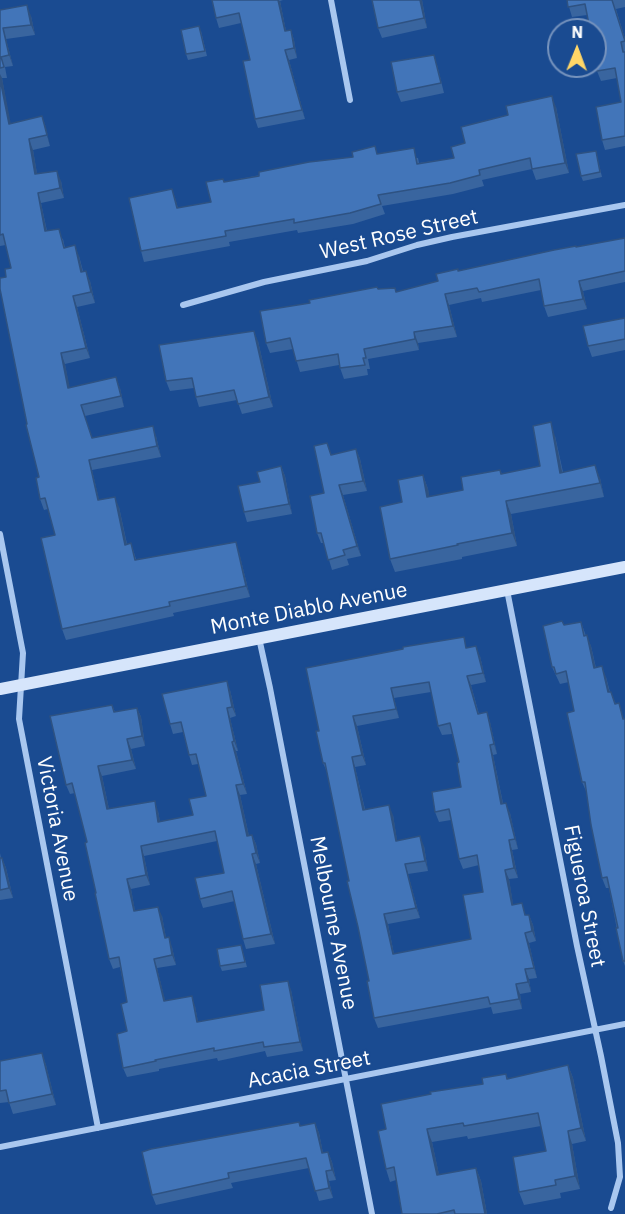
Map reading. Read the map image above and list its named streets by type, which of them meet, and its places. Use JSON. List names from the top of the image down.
{
  "streets": {
    "street": [
      "West Rose Street",
      "Monte Diablo Avenue",
      "Victoria Avenue",
      "Figueroa Street",
      "Melbourne Avenue",
      "Acacia Street"
    ]
  },
  "crossings": [
    ["Monte Diablo Avenue", "Victoria Avenue"],
    ["Monte Diablo Avenue", "Figueroa Street"],
    ["Monte Diablo Avenue", "Melbourne Avenue"],
    ["Victoria Avenue", "Acacia Street"],
    ["Figueroa Street", "Acacia Street"],
    ["Melbourne Avenue", "Acacia Street"]
  ],
  "north": "top"
}
